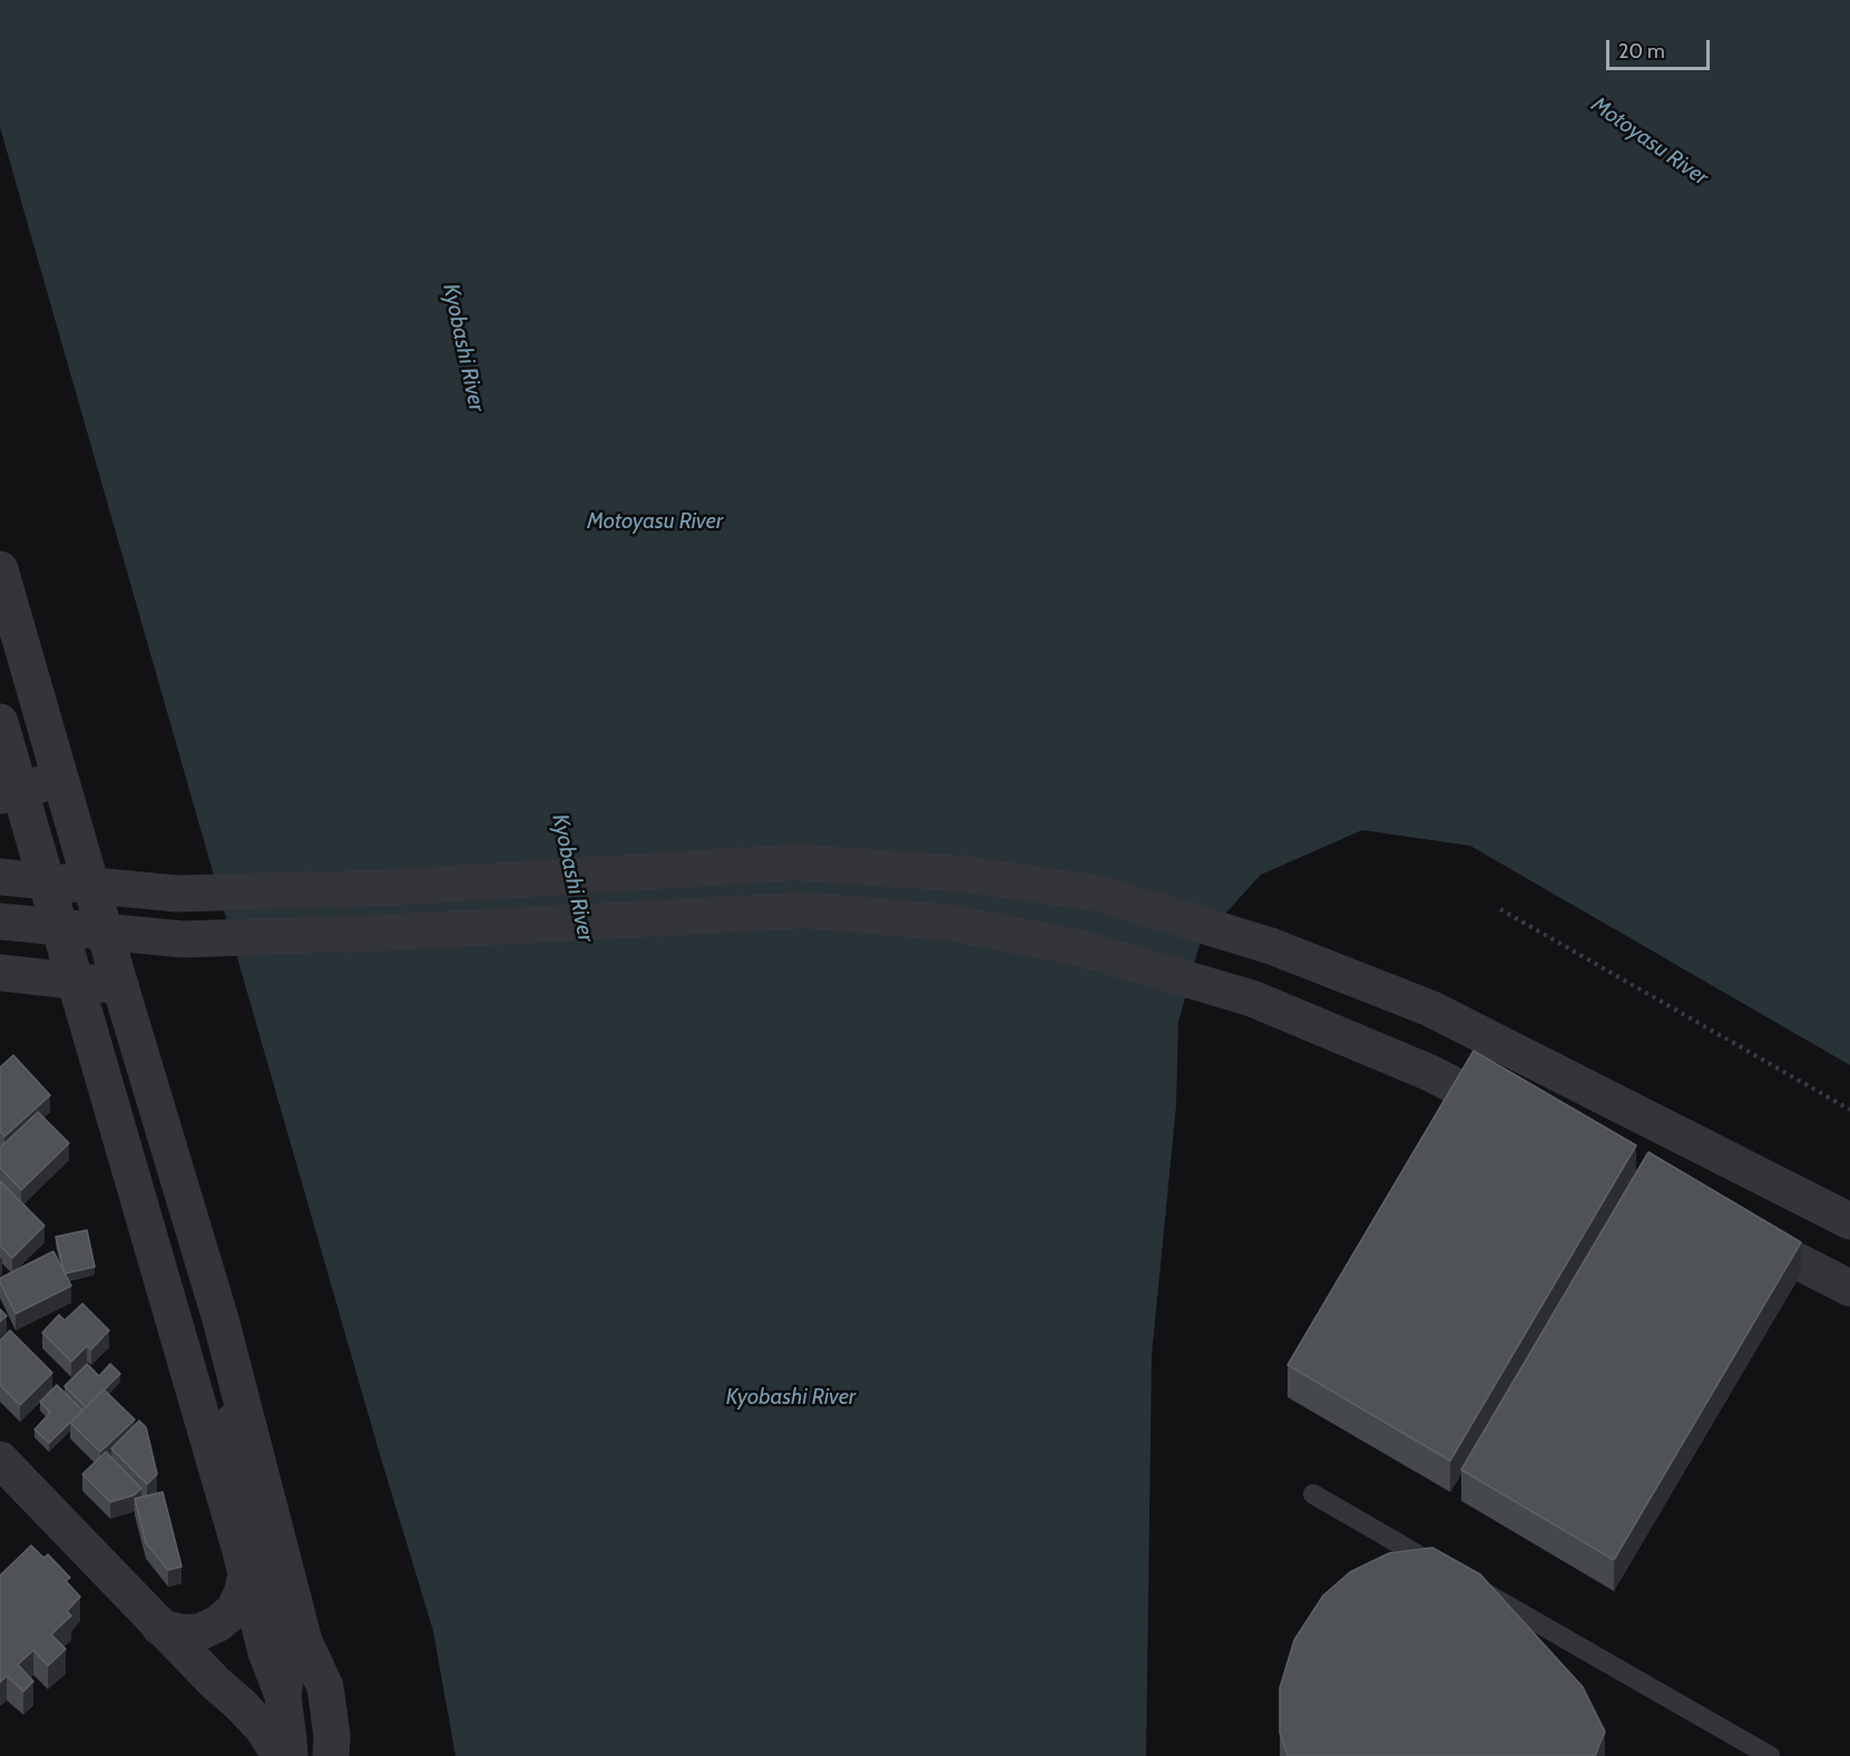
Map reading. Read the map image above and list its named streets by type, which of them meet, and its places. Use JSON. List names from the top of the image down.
{
  "water": ["Motoyasu River", "Kyobashi River"],
  "scale_bar": "20 m"
}
